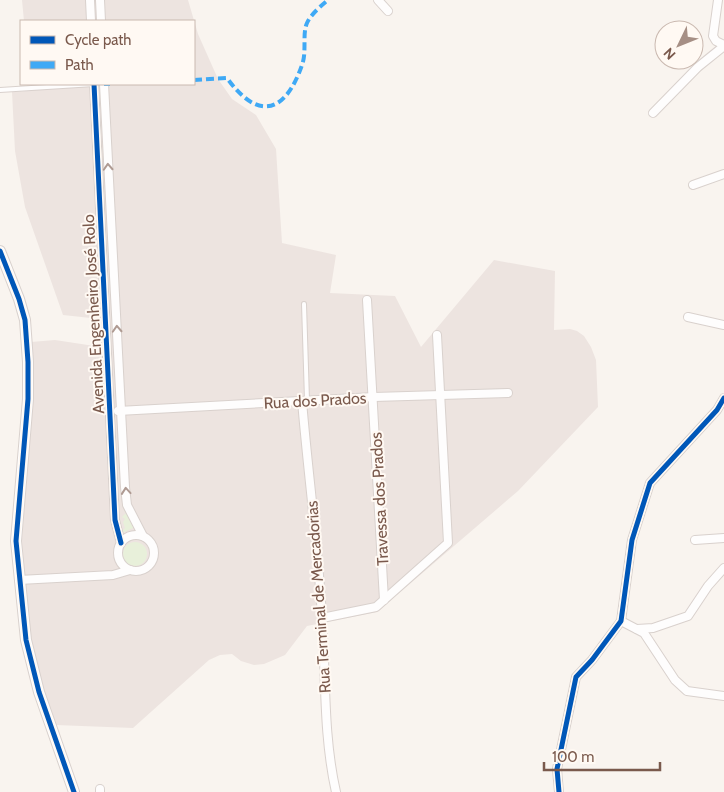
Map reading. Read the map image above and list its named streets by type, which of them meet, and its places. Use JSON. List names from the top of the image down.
{
  "streets": {
    "street": [
      "Avenida Engenheiro José Rolo",
      "Rua dos Prados",
      "Travessa dos Prados",
      "Rua Terminal de Mercadorias"
    ]
  },
  "crossings": [
    ["Avenida Engenheiro José Rolo", "Rua dos Prados"],
    ["Rua dos Prados", "Travessa dos Prados"],
    ["Rua dos Prados", "Rua Terminal de Mercadorias"]
  ],
  "legend": ["Cycle path", "Path"],
  "scale_bar": "100 m",
  "north": "bottom left"
}
